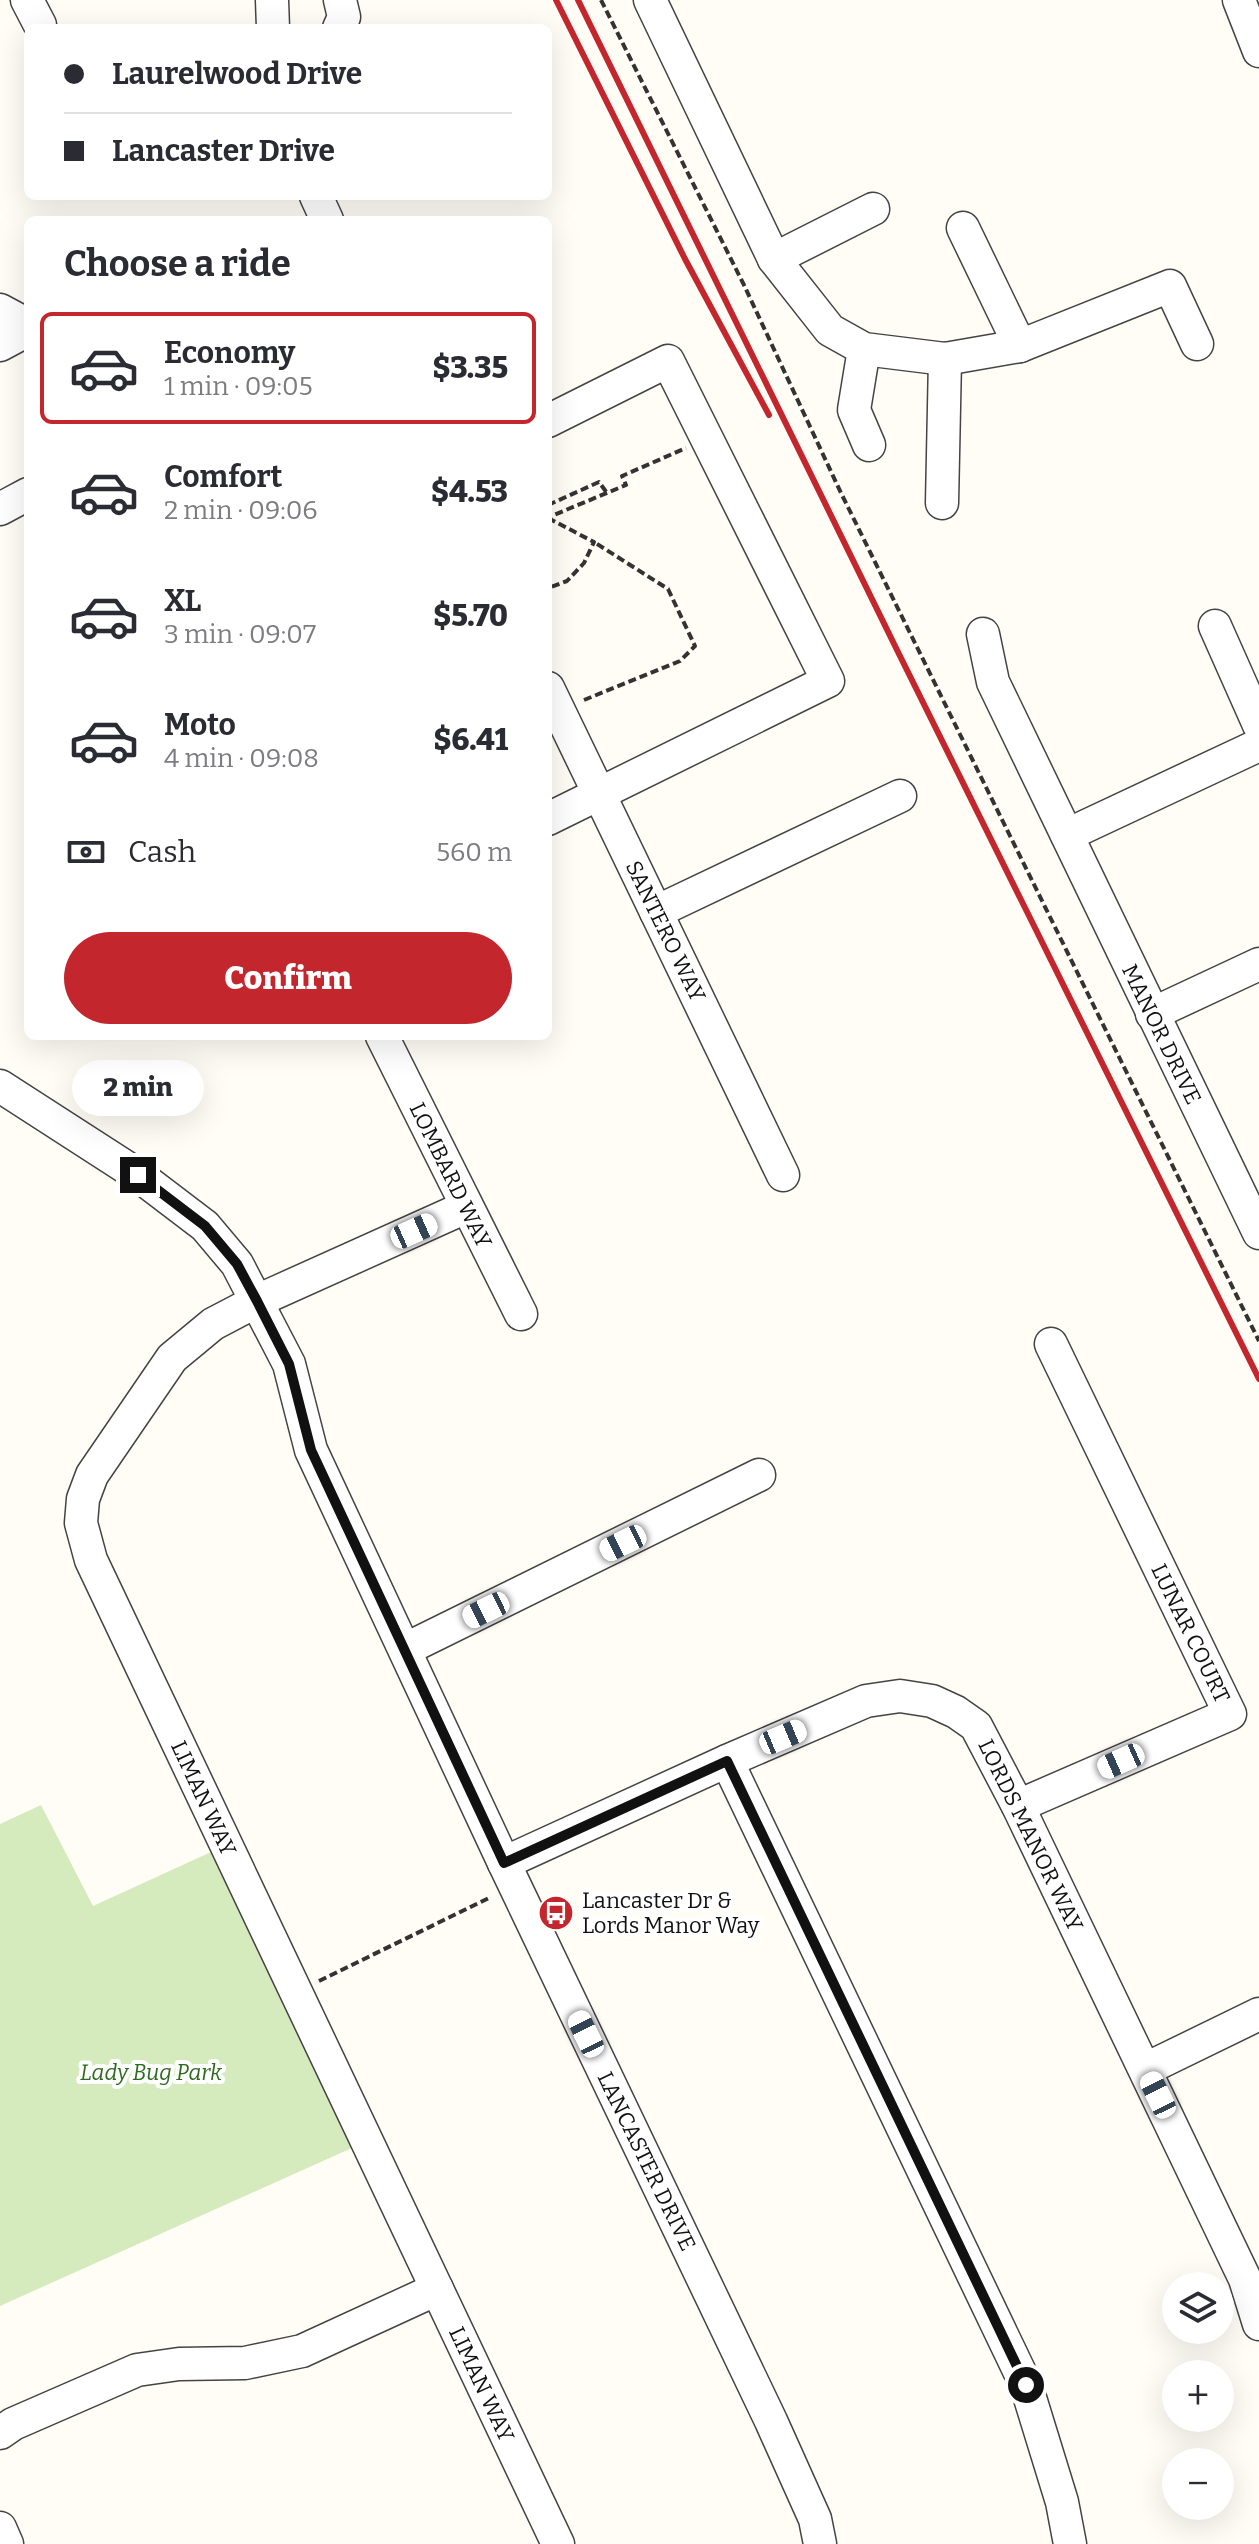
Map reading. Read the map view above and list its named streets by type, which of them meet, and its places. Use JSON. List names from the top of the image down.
{
  "streets": {
    "street": [
      "SANTERO WAY",
      "MANOR DRIVE",
      "LOMBARD WAY",
      "LUNAR COURT",
      "LIMAN WAY",
      "LORDS MANOR WAY",
      "LANCASTER DRIVE"
    ]
  },
  "crossings": [
    ["LOMBARD WAY", "LIMAN WAY"],
    ["LUNAR COURT", "LORDS MANOR WAY"],
    ["LIMAN WAY", "LANCASTER DRIVE"],
    ["LORDS MANOR WAY", "LANCASTER DRIVE"]
  ],
  "parks": ["Lady Bug Park"],
  "places": {
    "bus stop": ["Lancaster Dr & Lords Manor Way"]
  },
  "page": {
    "banner": ["Laurelwood Drive", "Lancaster Drive"],
    "heading": "Choose a ride",
    "list": [
      {
        "name": "Economy",
        "note": "1 min · 09:05",
        "value": "$3.35"
      },
      {
        "name": "Comfort",
        "note": "2 min · 09:06",
        "value": "$4.53"
      },
      {
        "name": "XL",
        "note": "3 min · 09:07",
        "value": "$5.70"
      },
      {
        "name": "Moto",
        "note": "4 min · 09:08",
        "value": "$6.41"
      }
    ],
    "pay": ["Cash", "560 m"],
    "buttons": "Confirm",
    "bubble": "2 min",
    "map_buttons": ["+", "−"]
  }
}
